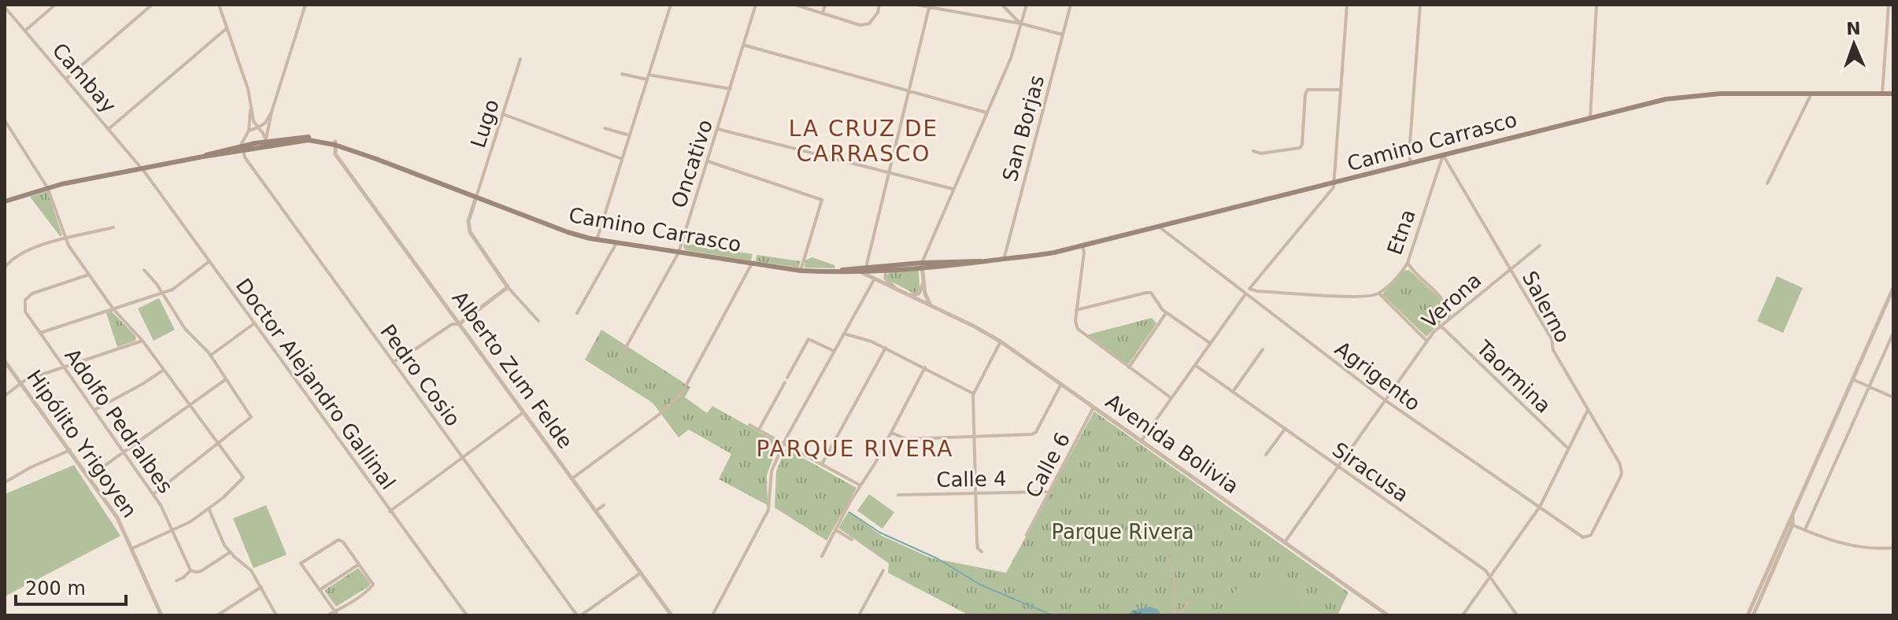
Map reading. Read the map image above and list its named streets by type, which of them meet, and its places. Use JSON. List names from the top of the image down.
{
  "streets": {
    "main road": ["Camino Carrasco"],
    "street": [
      "Cambay",
      "Lugo",
      "San Borjas",
      "Oncativo",
      "Etna",
      "Verona",
      "Salerno",
      "Alberto Zum Felde",
      "Pedro Cosio",
      "Agrigento",
      "Taormina",
      "Doctor Alejandro Gallinal",
      "Adolfo Pedralbes",
      "Hipólito Yrigoyen",
      "Avenida Bolivia",
      "Calle 6",
      "Siracusa",
      "Calle 4"
    ]
  },
  "crossings": [
    ["Cambay", "Camino Carrasco"],
    ["Cambay", "Doctor Alejandro Gallinal"],
    ["Lugo", "Camino Carrasco"],
    ["San Borjas", "Camino Carrasco"],
    ["Camino Carrasco", "Oncativo"],
    ["Camino Carrasco", "Etna"],
    ["Camino Carrasco", "Salerno"],
    ["Camino Carrasco", "Alberto Zum Felde"],
    ["Camino Carrasco", "Pedro Cosio"],
    ["Camino Carrasco", "Agrigento"],
    ["Camino Carrasco", "Doctor Alejandro Gallinal"],
    ["Camino Carrasco", "Avenida Bolivia"],
    ["Etna", "Salerno"],
    ["Verona", "Salerno"],
    ["Verona", "Agrigento"],
    ["Verona", "Taormina"],
    ["Verona", "Avenida Bolivia"],
    ["Verona", "Siracusa"],
    ["Salerno", "Agrigento"],
    ["Avenida Bolivia", "Calle 6"]
  ],
  "districts": ["LA CRUZ DE CARRASCO", "PARQUE RIVERA"],
  "parks": ["Parque Rivera"],
  "scale_bar": "200 m",
  "north": "top"
}
